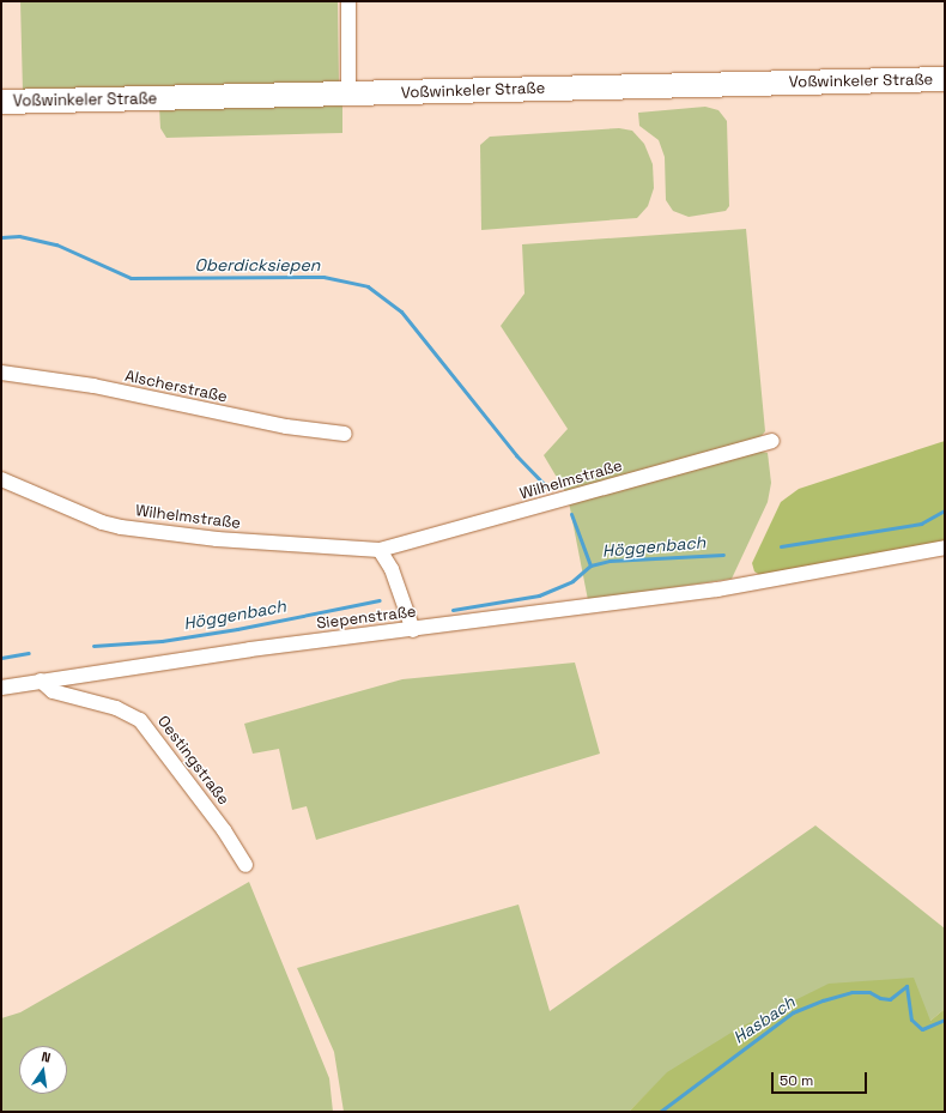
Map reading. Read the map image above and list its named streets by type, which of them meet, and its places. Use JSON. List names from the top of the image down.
{
  "streets": {
    "main road": ["Voßwinkeler Straße"],
    "street": [
      "Alscherstraße",
      "Wilhelmstraße",
      "Siepenstraße",
      "Oestingstraße"
    ]
  },
  "crossings": [
    ["Siepenstraße", "Oestingstraße"]
  ],
  "water": ["Oberdicksiepen", "Höggenbach", "Hasbach"],
  "scale_bar": "50 m",
  "north": "top"
}
